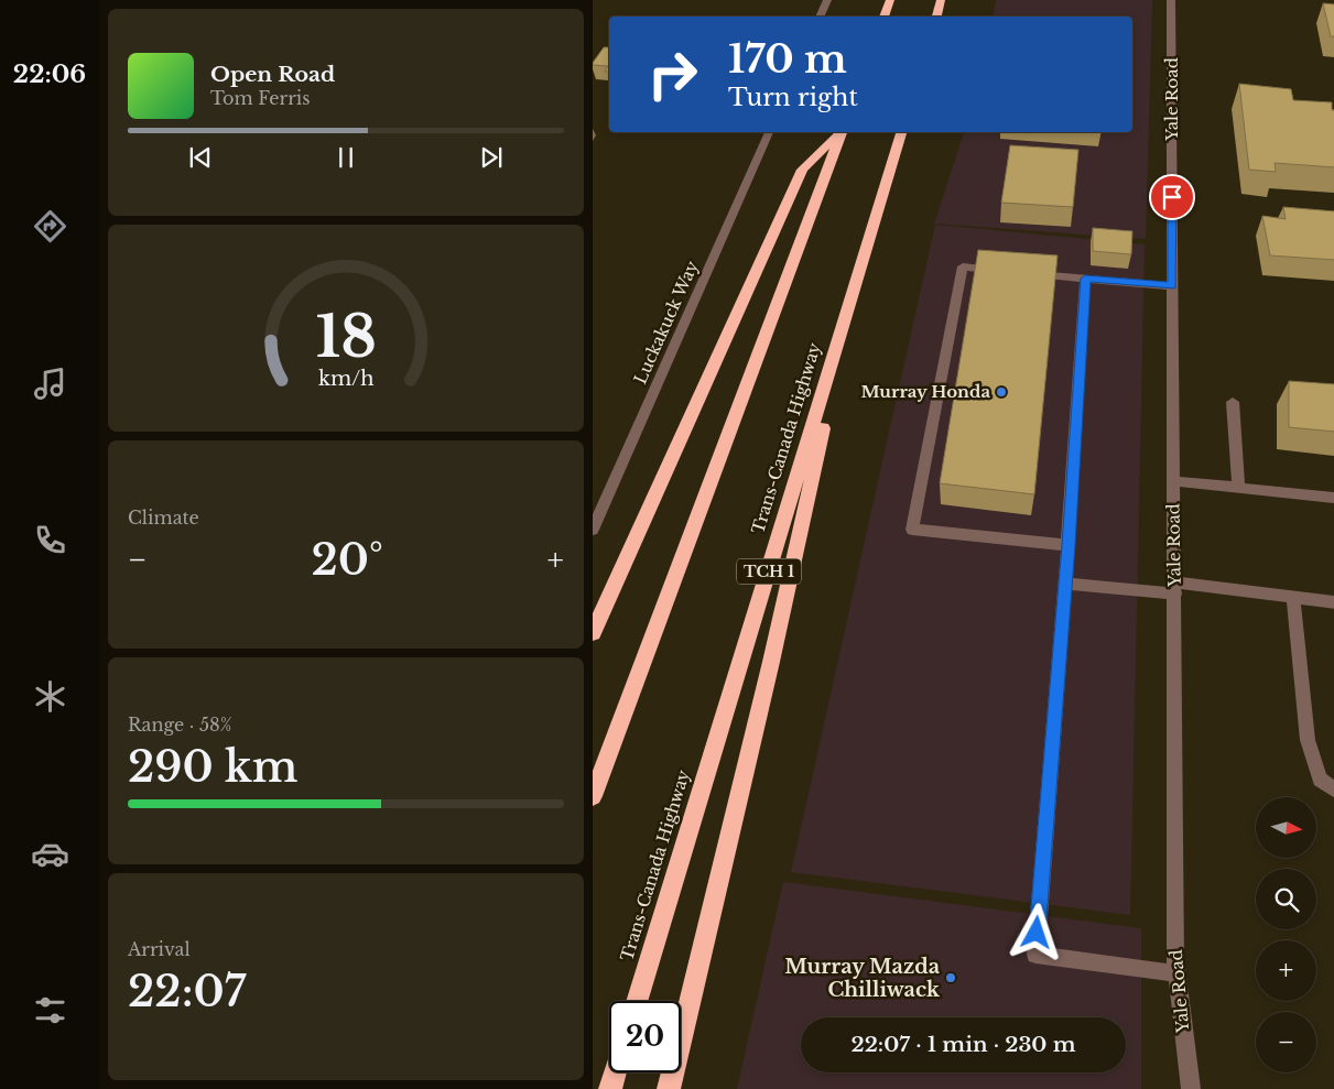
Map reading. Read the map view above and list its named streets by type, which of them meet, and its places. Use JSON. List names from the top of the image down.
{
  "streets": {
    "highway": ["Trans-Canada Highway", "TCH 1"],
    "street": ["Yale Road", "Luckakuck Way"]
  },
  "places": ["Murray Honda", "Murray Mazda Chilliwack"],
  "north": "right",
  "page": {
    "tabs": "22:06",
    "turn": ["170 m", "Turn right"],
    "song": ["Open Road", "Tom Ferris"],
    "tile": [
      "Climate",
      ["Range · 58%", "290 km"],
      ["Arrival", "22:07"]
    ],
    "heat": ["−", "20°", "+"],
    "map_buttons": ["+", "−"],
    "limit": "20",
    "trip": "22:07 · 1 min · 230 m",
    "gauge": ["18", "km/h"]
  }
}
